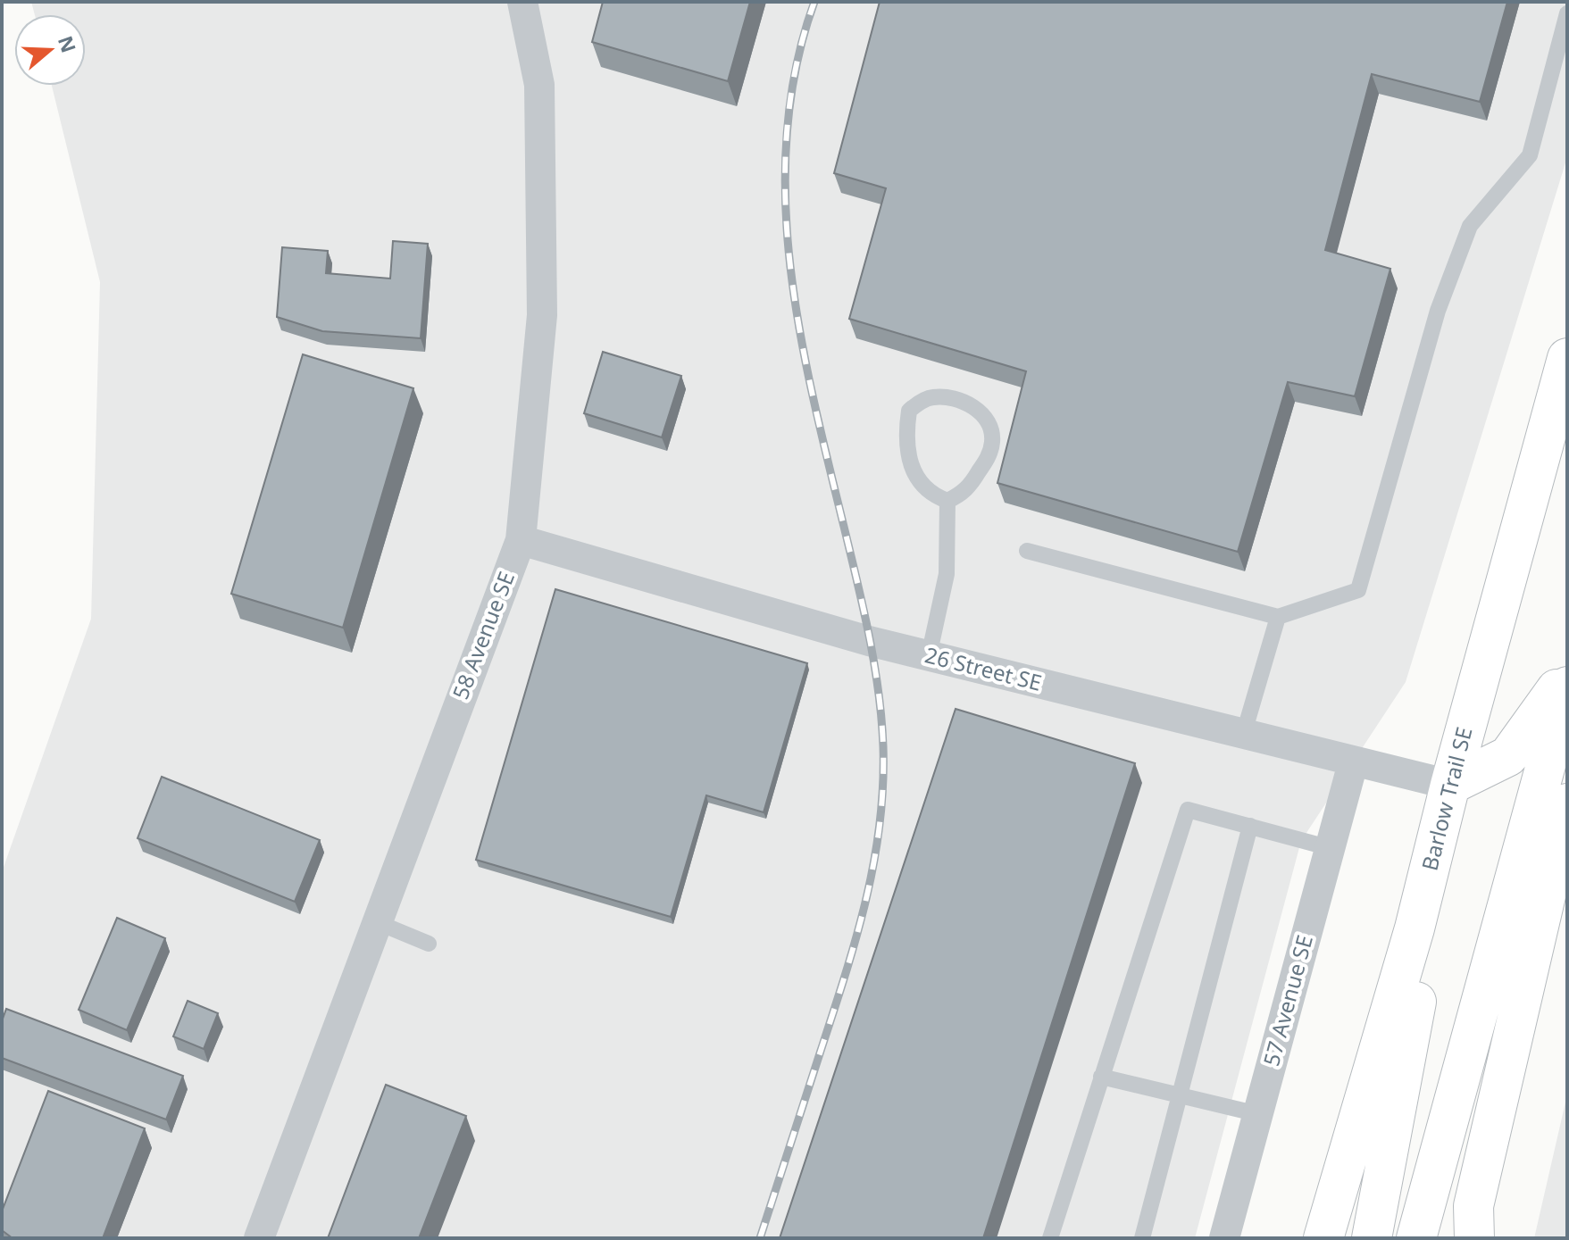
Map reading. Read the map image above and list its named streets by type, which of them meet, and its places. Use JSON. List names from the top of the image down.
{
  "streets": {
    "main road": ["Barlow Trail SE"],
    "street": ["58 Avenue SE", "26 Street SE", "57 Avenue SE"]
  },
  "crossings": [
    ["58 Avenue SE", "26 Street SE"],
    ["26 Street SE", "Barlow Trail SE"],
    ["26 Street SE", "57 Avenue SE"]
  ],
  "north": "right"
}
